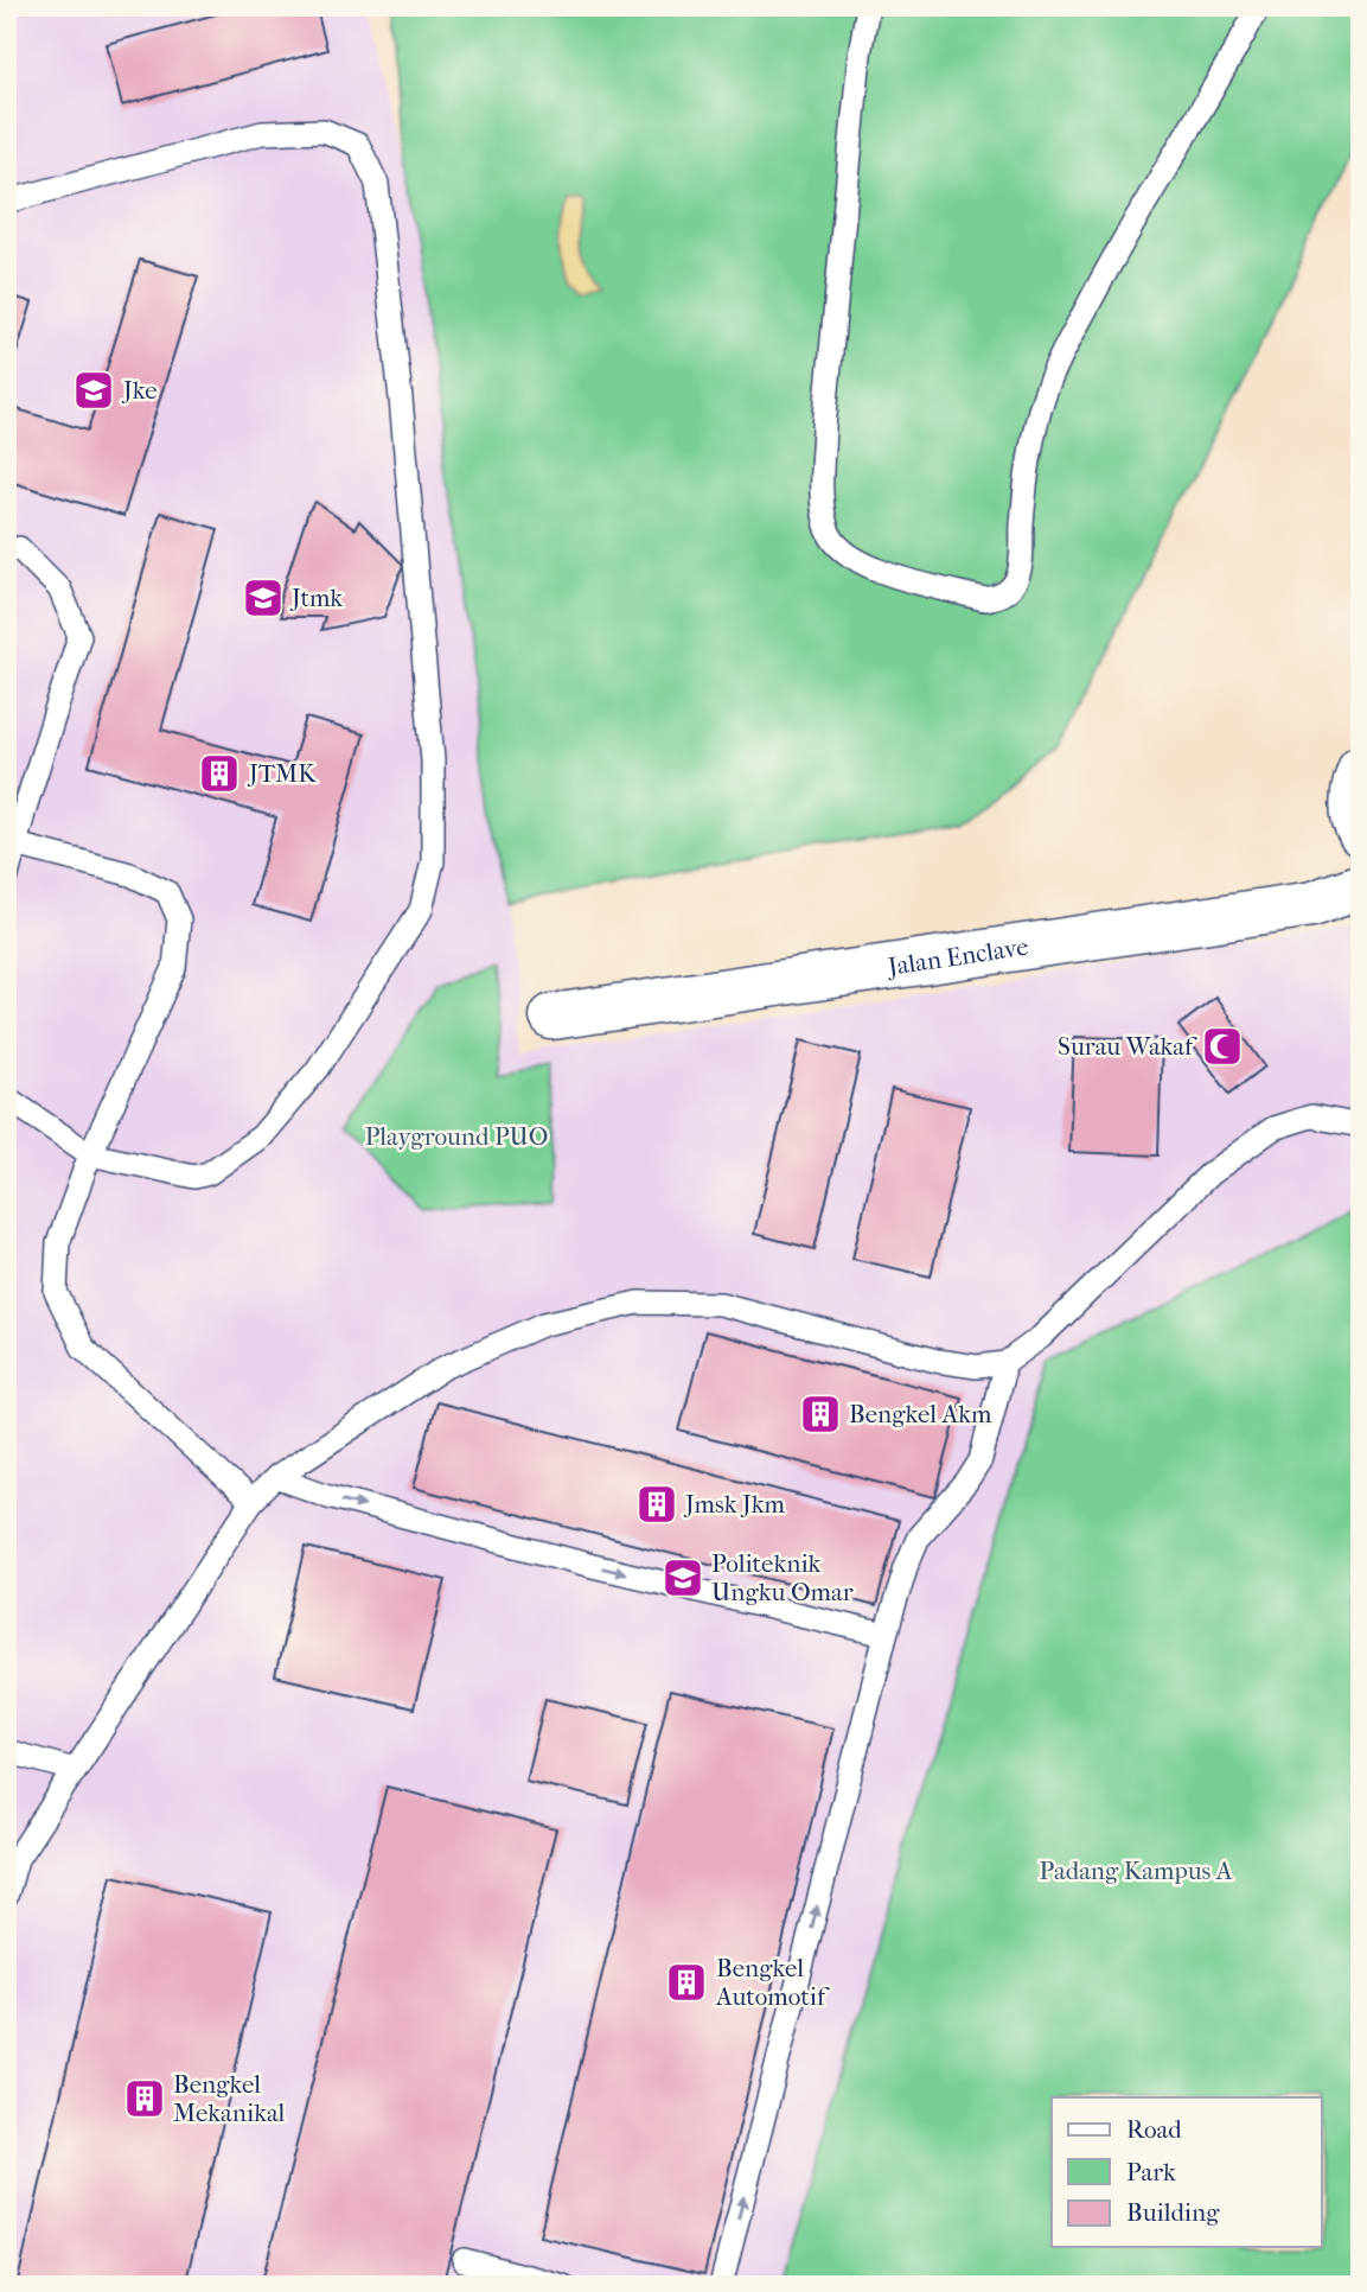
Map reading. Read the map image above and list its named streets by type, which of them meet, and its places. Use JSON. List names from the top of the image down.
{
  "streets": {
    "street": ["Jalan Enclave"]
  },
  "parks": ["Playground PUO", "Padang Kampus A"],
  "places": {
    "school or university": ["Jke", "Jtmk", "Politeknik Ungku Omar"],
    "building": [
      "JTMK",
      "Bengkel Akm",
      "Jmsk Jkm",
      "Bengkel Automotif",
      "Bengkel Mekanikal"
    ],
    "mosque": ["Surau Wakaf"]
  },
  "legend": ["Road", "Park", "Building"]
}
